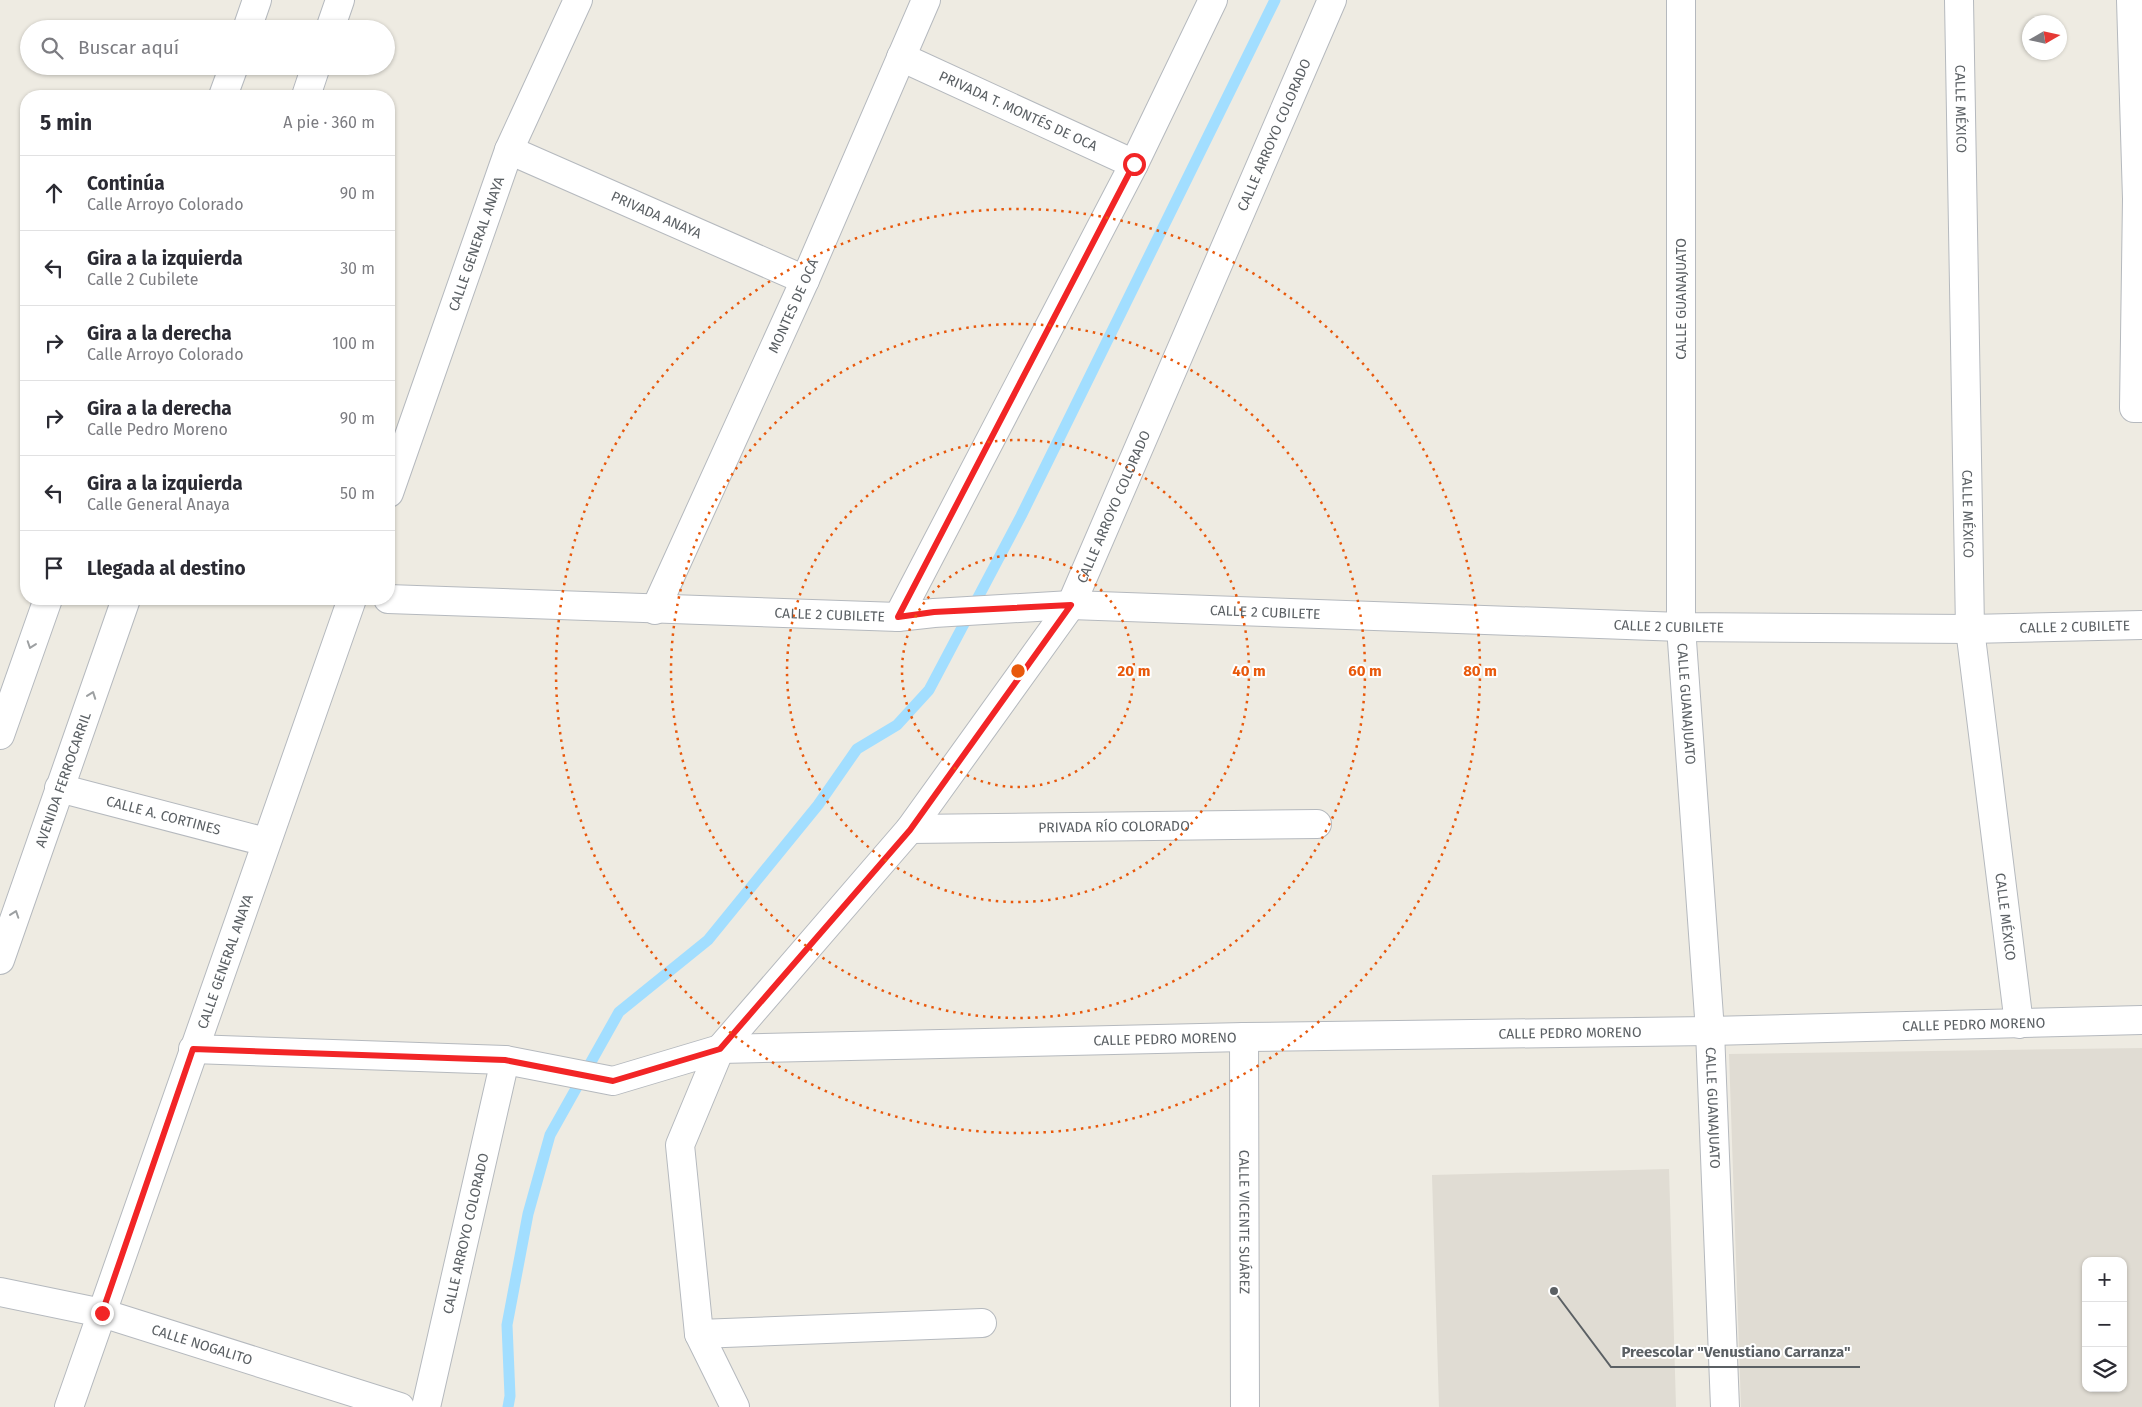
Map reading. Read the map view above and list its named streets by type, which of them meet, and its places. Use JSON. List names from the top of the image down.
{
  "streets": {
    "street": [
      "CALLE MÉXICO",
      "PRIVADA T. MONTÉS DE OCA",
      "CALLE ARROYO COLORADO",
      "PRIVADA ANAYA",
      "CALLE GENERAL ANAYA",
      "CALLE GUANAJUATO",
      "MONTES DE OCA",
      "CALLE 2 CUBILETE",
      "AVENIDA FERROCARRIL",
      "CALLE A. CORTINES",
      "PRIVADA RÍO COLORADO",
      "CALLE PEDRO MORENO",
      "CALLE VICENTE SUÁREZ",
      "CALLE NOGALITO"
    ]
  },
  "crossings": [
    ["CALLE MÉXICO", "CALLE 2 CUBILETE"],
    ["CALLE MÉXICO", "CALLE PEDRO MORENO"],
    ["PRIVADA T. MONTÉS DE OCA", "MONTES DE OCA"],
    ["CALLE ARROYO COLORADO", "CALLE 2 CUBILETE"],
    ["CALLE ARROYO COLORADO", "PRIVADA RÍO COLORADO"],
    ["CALLE ARROYO COLORADO", "CALLE PEDRO MORENO"],
    ["PRIVADA ANAYA", "CALLE GENERAL ANAYA"],
    ["PRIVADA ANAYA", "MONTES DE OCA"],
    ["CALLE GENERAL ANAYA", "CALLE A. CORTINES"],
    ["CALLE GENERAL ANAYA", "CALLE PEDRO MORENO"],
    ["CALLE GENERAL ANAYA", "CALLE NOGALITO"],
    ["CALLE GUANAJUATO", "CALLE 2 CUBILETE"],
    ["CALLE GUANAJUATO", "CALLE PEDRO MORENO"],
    ["MONTES DE OCA", "CALLE 2 CUBILETE"],
    ["AVENIDA FERROCARRIL", "CALLE A. CORTINES"],
    ["CALLE PEDRO MORENO", "CALLE VICENTE SUÁREZ"]
  ],
  "places": ["Preescolar \"Venustiano Carranza\""],
  "north": "right",
  "page": {
    "search": "Buscar aquí",
    "heading": ["5 min", "A pie · 360 m"],
    "list": [
      ["Continúa", "Calle Arroyo Colorado", "90 m"],
      ["Gira a la izquierda", "Calle 2 Cubilete", "30 m"],
      ["Gira a la derecha", "Calle Arroyo Colorado", "100 m"],
      ["Gira a la derecha", "Calle Pedro Moreno", "90 m"],
      ["Gira a la izquierda", "Calle General Anaya", "50 m"],
      "Llegada al destino"
    ],
    "map_buttons": ["+", "−"]
  },
  "rings": [
    "20 m",
    "40 m",
    "60 m",
    "80 m"
  ]
}
